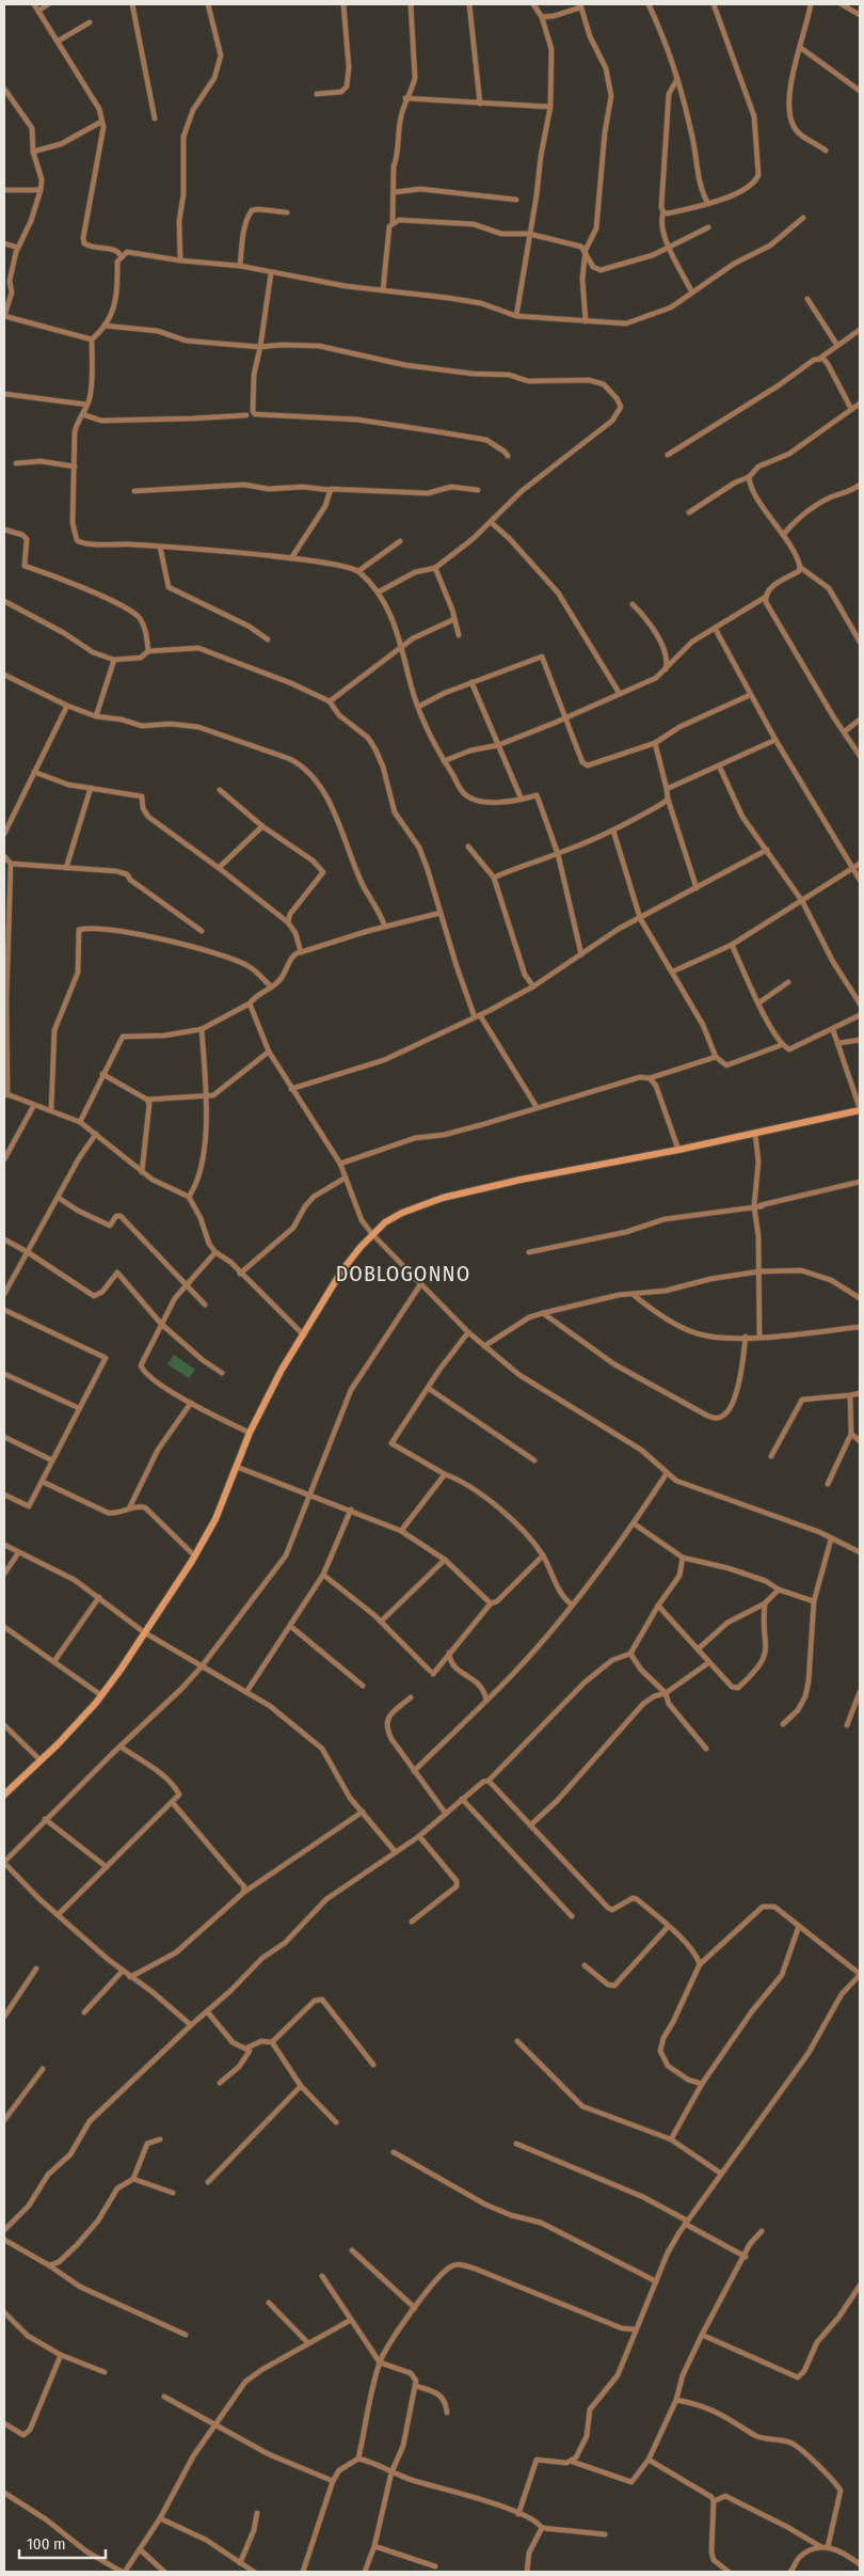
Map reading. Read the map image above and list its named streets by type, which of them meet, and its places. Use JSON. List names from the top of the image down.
{
  "districts": ["DOBLOGONNO"],
  "scale_bar": "100 m"
}
